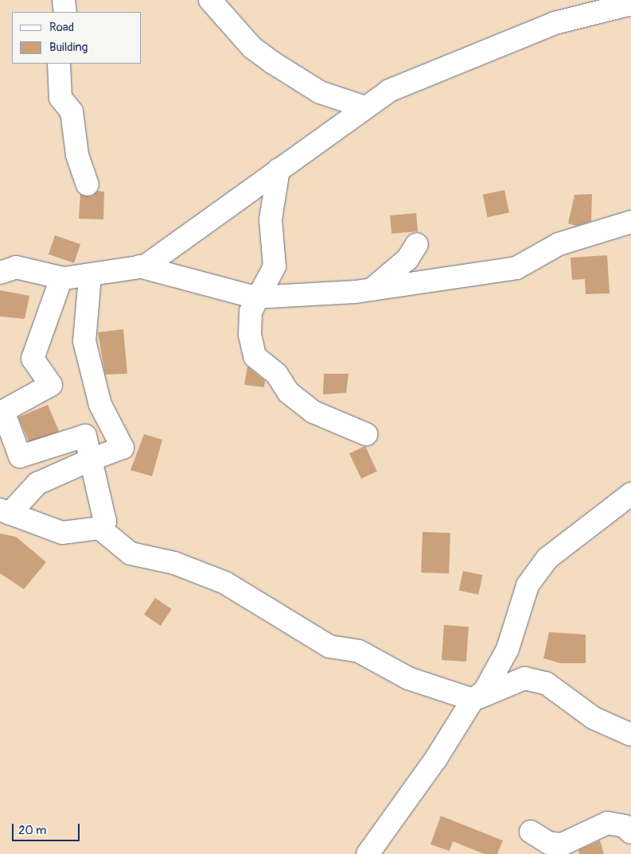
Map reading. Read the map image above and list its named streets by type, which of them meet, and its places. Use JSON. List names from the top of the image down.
{
  "legend": ["Road", "Building"],
  "scale_bar": "20 m"
}
